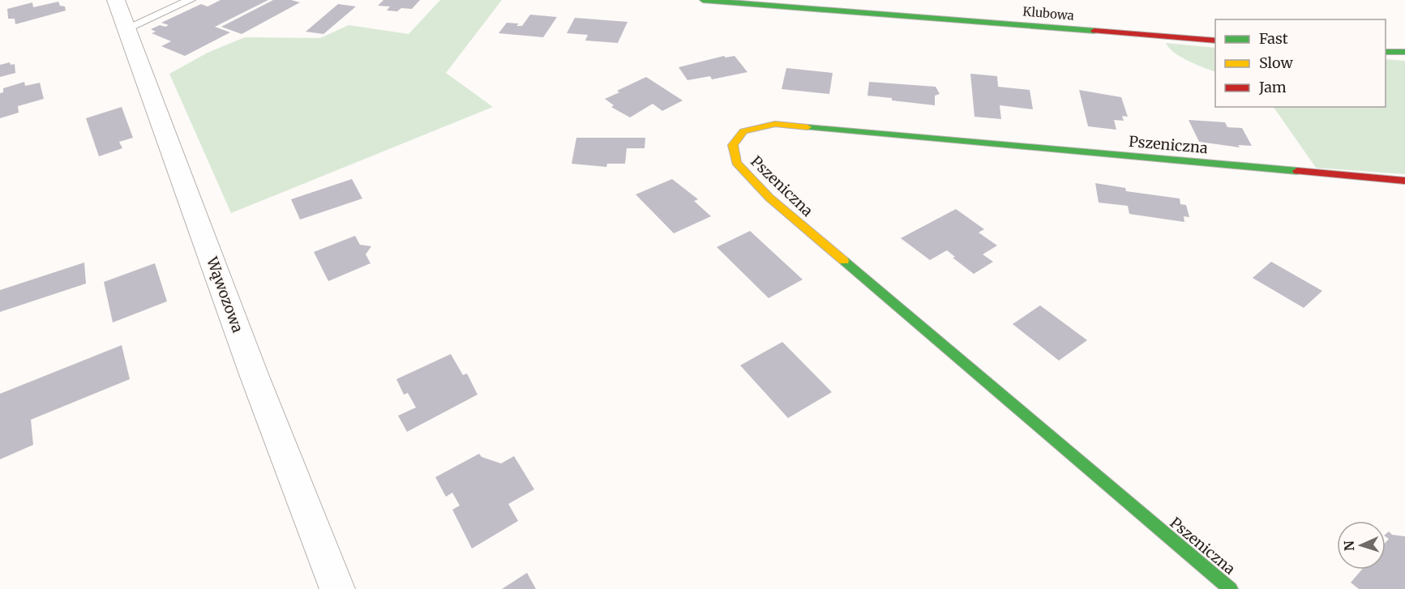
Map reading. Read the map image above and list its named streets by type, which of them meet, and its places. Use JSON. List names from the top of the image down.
{
  "streets": {
    "street": ["Klubowa", "Pszeniczna", "Wąwozowa"]
  },
  "legend": ["Fast", "Slow", "Jam"],
  "north": "left"
}
